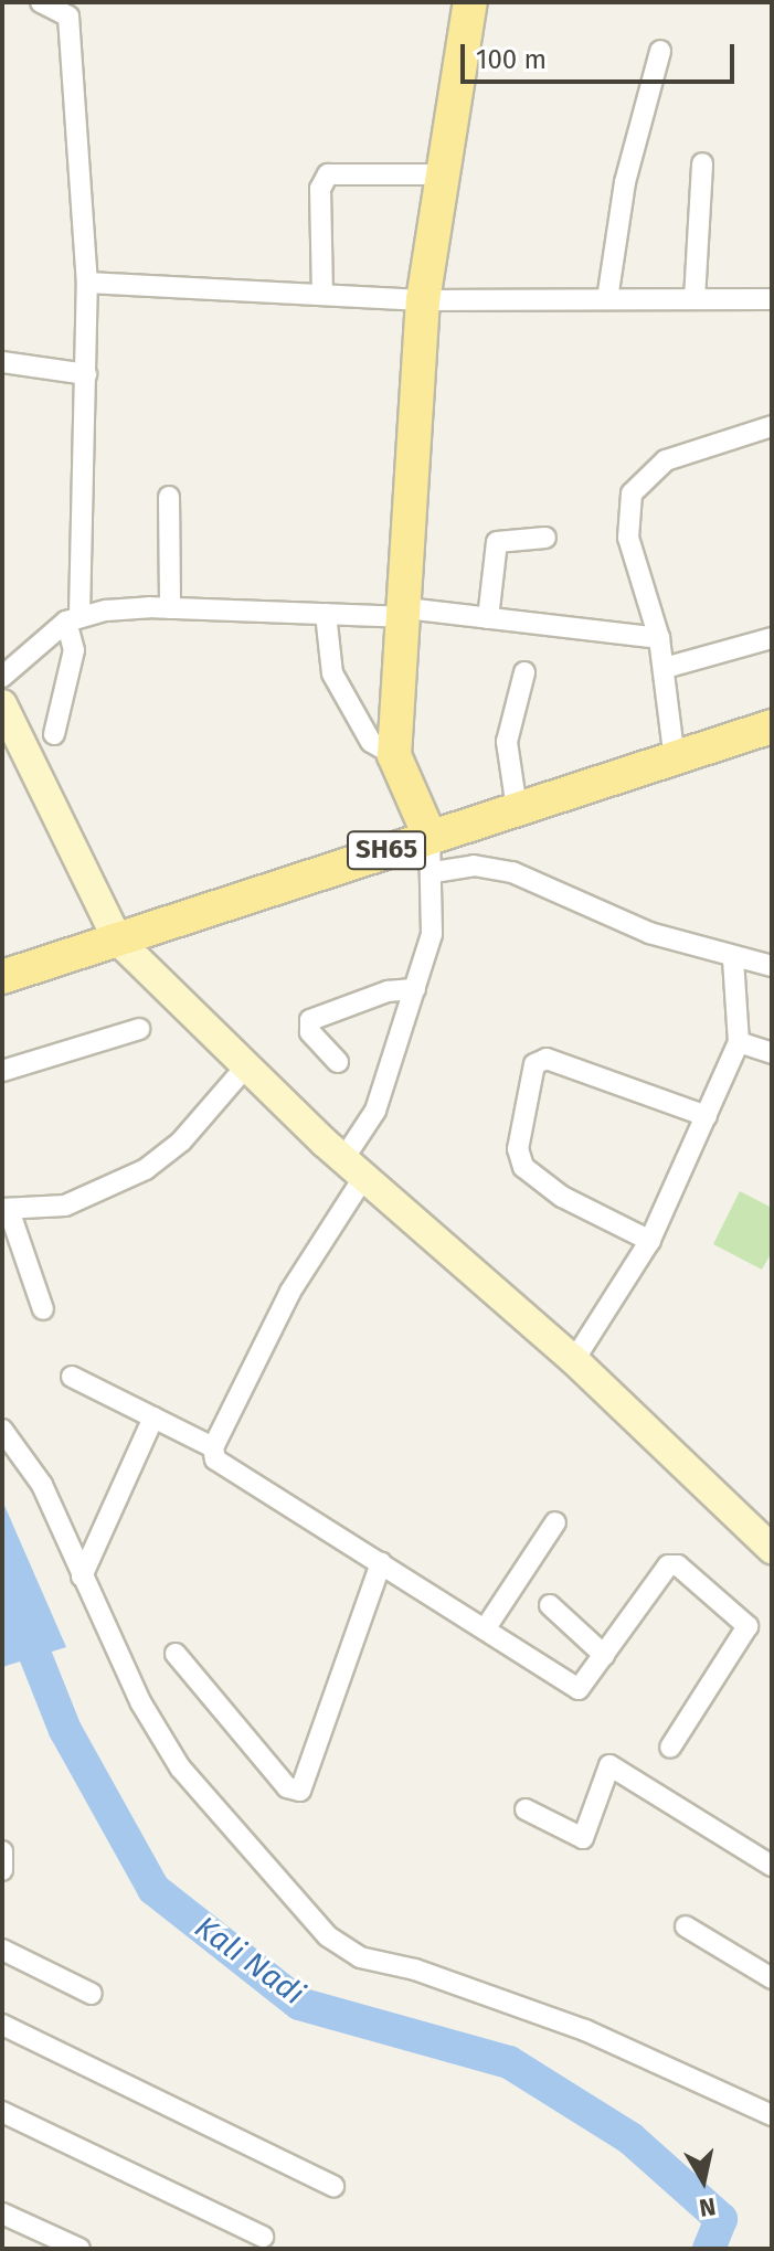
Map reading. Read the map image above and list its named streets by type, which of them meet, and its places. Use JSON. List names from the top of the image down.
{
  "streets": {
    "main road": ["SH65"]
  },
  "water": ["Kali Nadi"],
  "scale_bar": "100 m",
  "north": "bottom"
}
